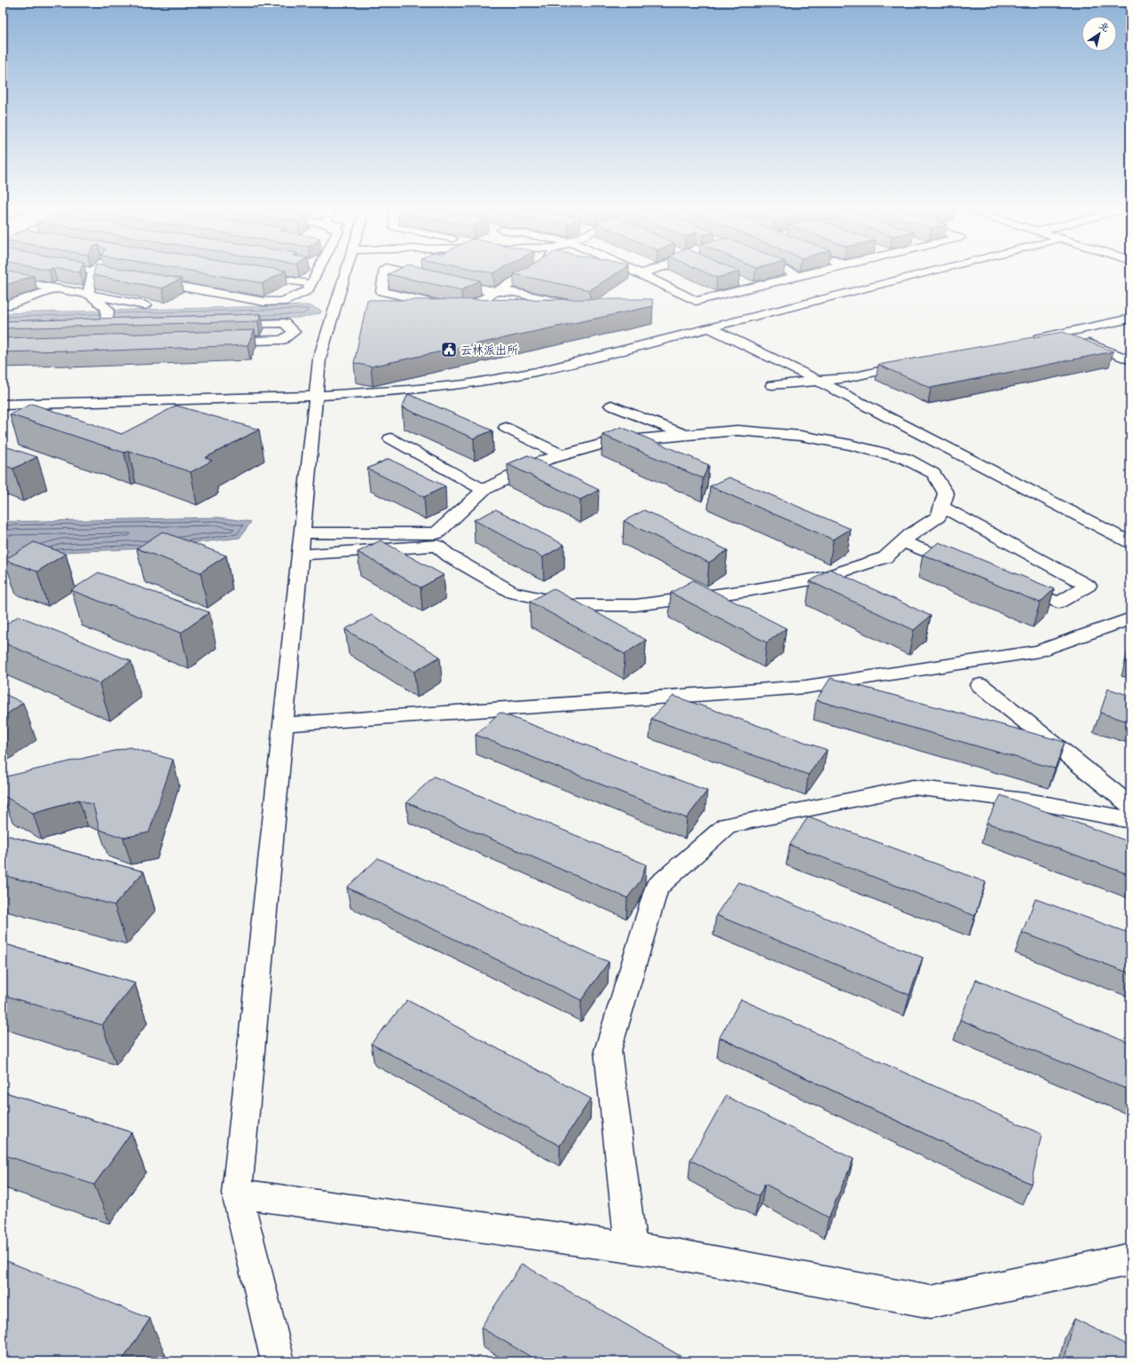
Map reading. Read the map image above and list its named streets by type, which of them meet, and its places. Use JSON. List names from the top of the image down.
{
  "places": {
    "public building": ["云林派出所"]
  },
  "north": "top right"
}
